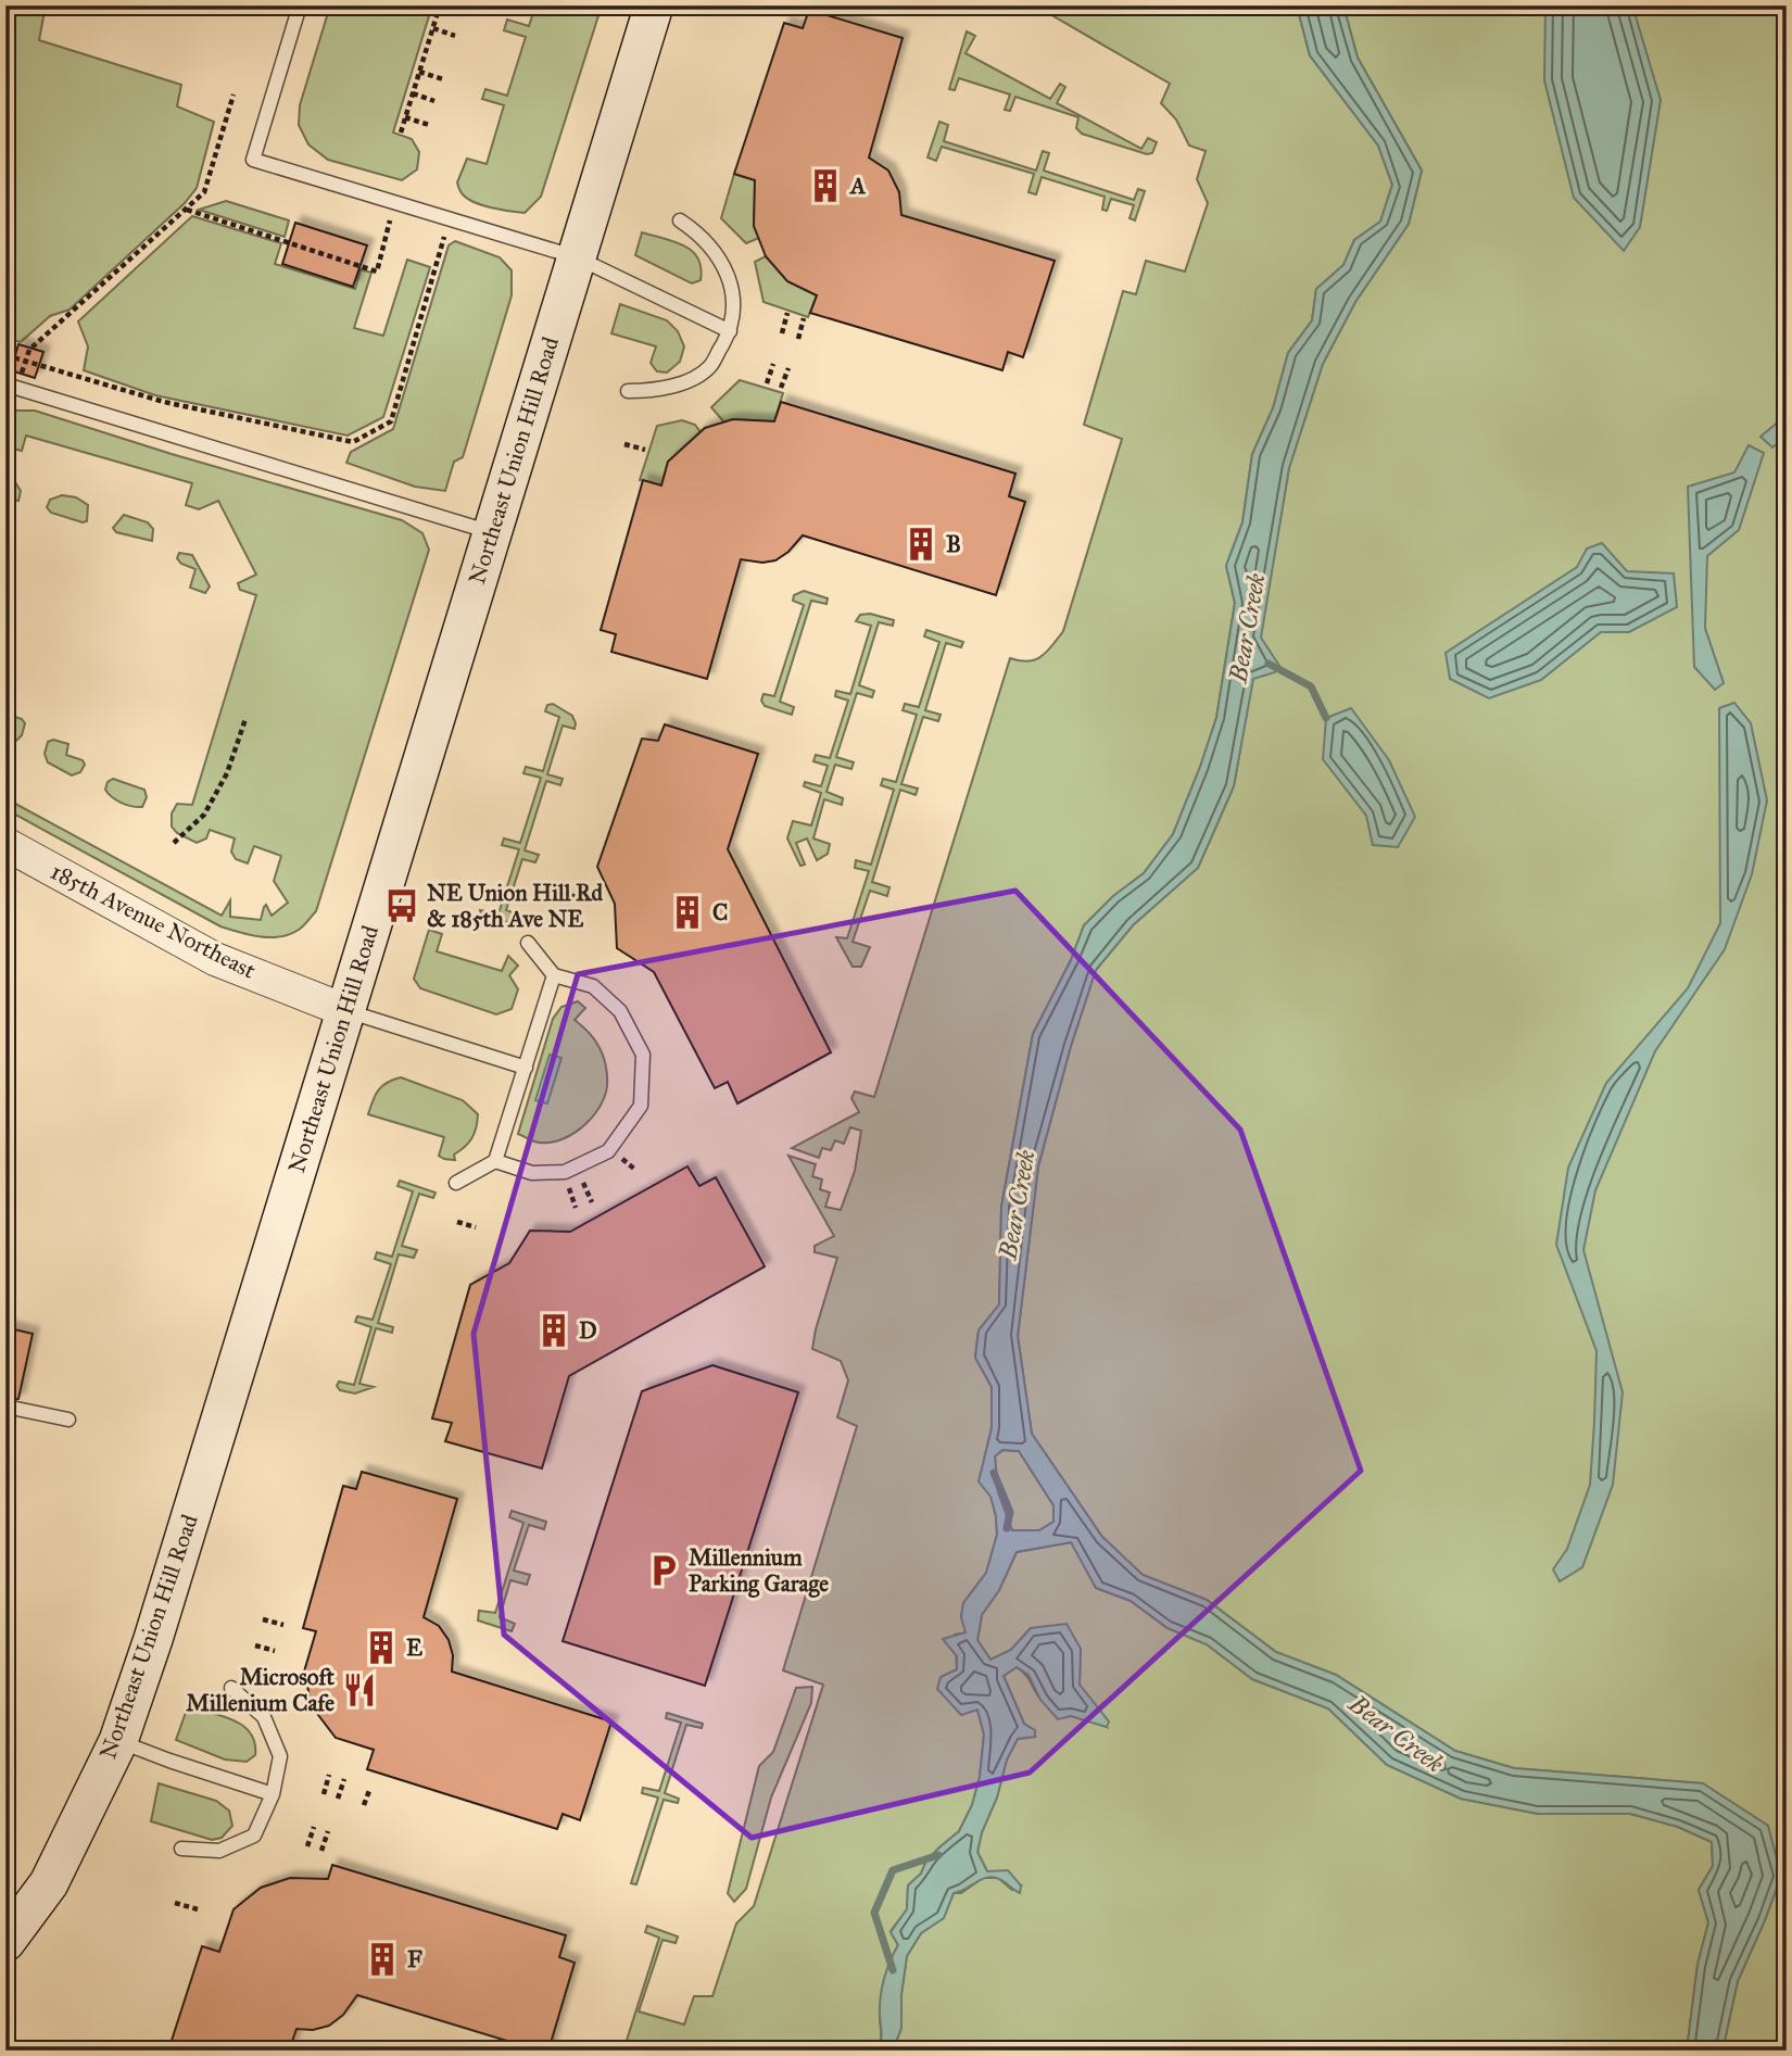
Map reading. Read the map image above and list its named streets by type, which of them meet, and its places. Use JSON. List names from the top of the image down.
{
  "streets": {
    "main road": ["Northeast Union Hill Road"],
    "street": ["185th Avenue Northeast"]
  },
  "crossings": [
    ["Northeast Union Hill Road", "185th Avenue Northeast"]
  ],
  "water": ["Bear Creek"],
  "places": {
    "building": [
      "A",
      "B",
      "C",
      "D",
      "E",
      "F"
    ],
    "bus stop": ["NE Union Hill Rd & 185th Ave NE"],
    "parking": ["Millennium Parking Garage"],
    "restaurant": ["Microsoft Millenium Cafe"]
  }
}
